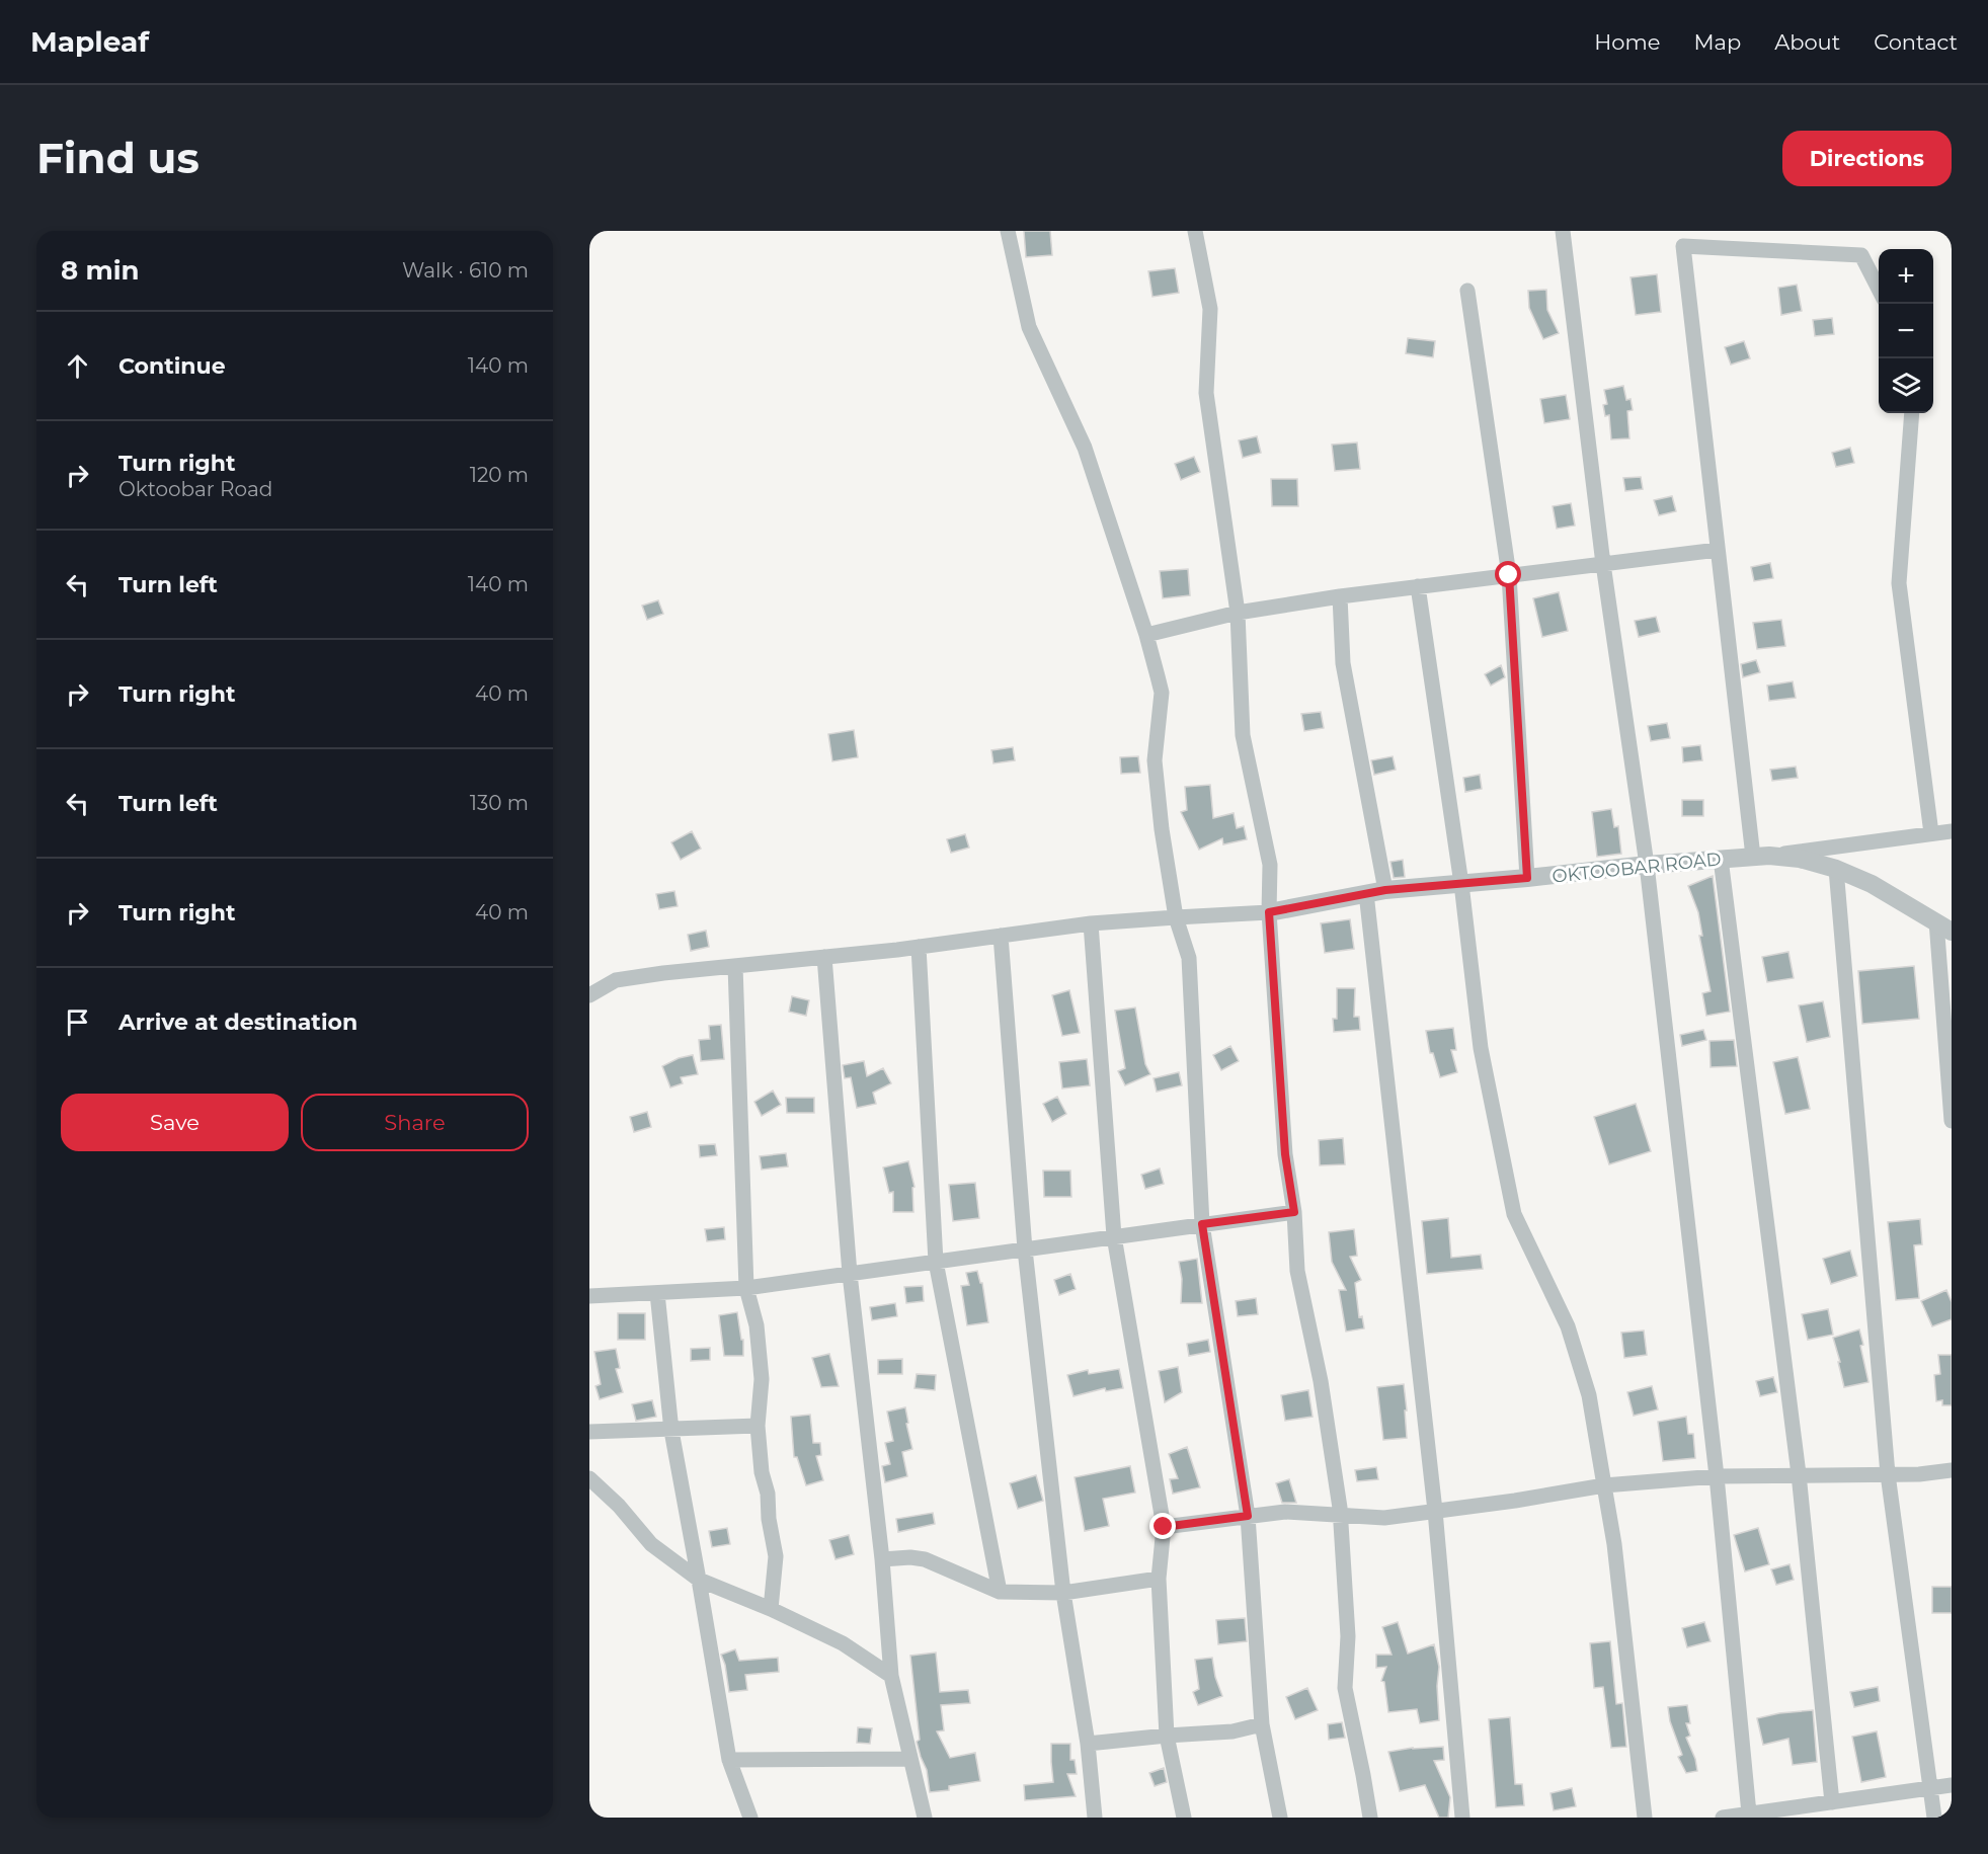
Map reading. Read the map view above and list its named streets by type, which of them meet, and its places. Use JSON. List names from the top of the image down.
{
  "streets": {
    "street": ["OKTOOBAR ROAD"]
  },
  "page": {
    "header": "Mapleaf",
    "nav": [
      "Home",
      "Map",
      "About",
      "Contact"
    ],
    "buttons": [
      "Directions",
      ["Save", "Share"]
    ],
    "title": "Find us",
    "heading": ["8 min", "Walk · 610 m"],
    "map_buttons": ["+", "−"],
    "list": [
      ["Continue", "140 m"],
      ["Turn right", "Oktoobar Road", "120 m"],
      ["Turn left", "140 m"],
      ["Turn right", "40 m"],
      ["Turn left", "130 m"],
      ["Turn right", "40 m"],
      "Arrive at destination"
    ]
  }
}
